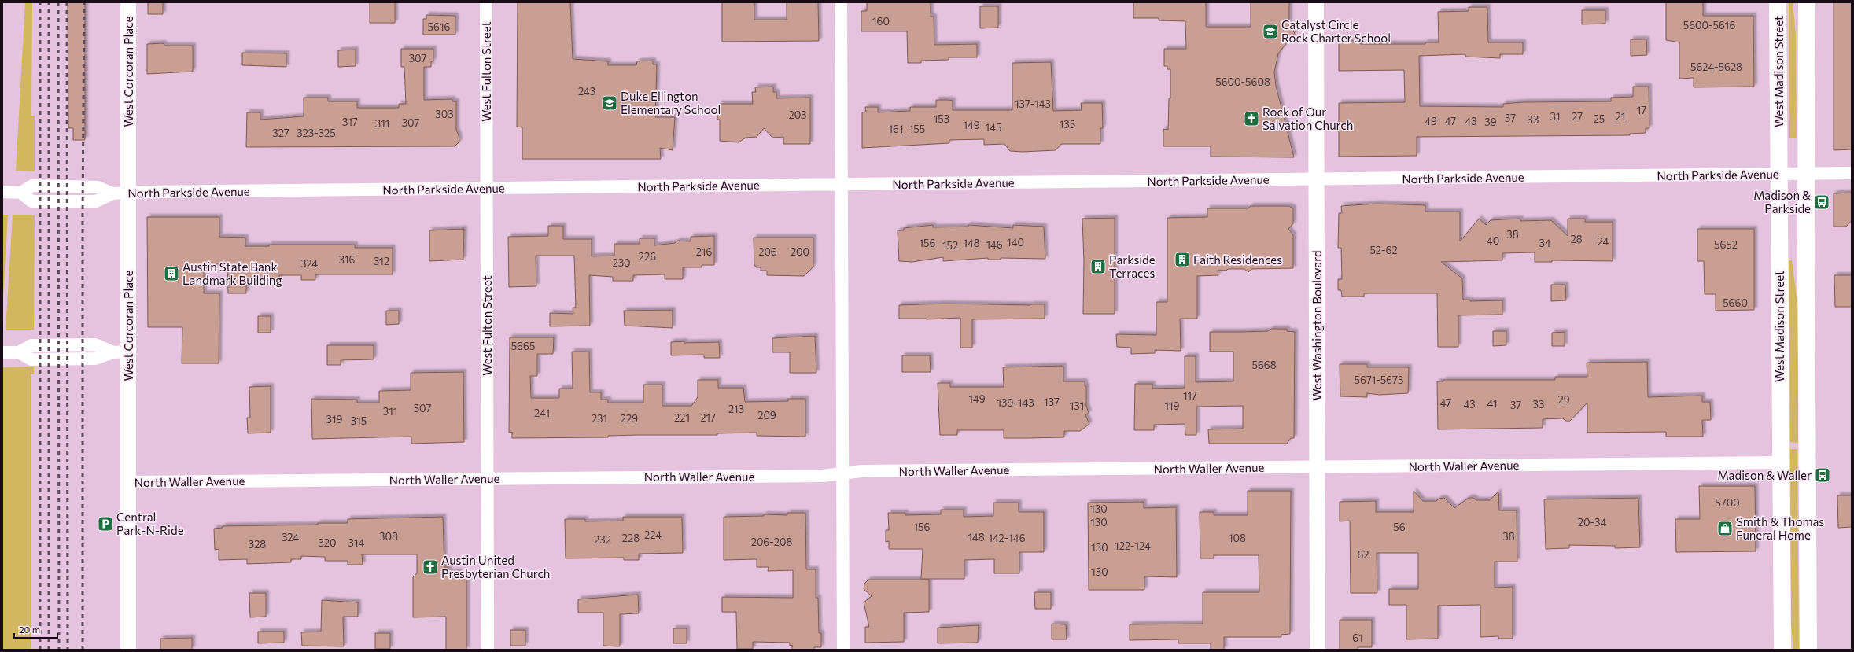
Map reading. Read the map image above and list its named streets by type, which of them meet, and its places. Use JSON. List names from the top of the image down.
{
  "streets": {
    "main road": ["West Madison Street"],
    "street": [
      "West Corcoran Place",
      "West Fulton Street",
      "North Parkside Avenue",
      "West Washington Boulevard",
      "North Waller Avenue"
    ]
  },
  "crossings": [
    ["West Corcoran Place", "North Parkside Avenue"],
    ["West Corcoran Place", "North Waller Avenue"],
    ["West Fulton Street", "North Parkside Avenue"],
    ["West Fulton Street", "North Waller Avenue"],
    ["West Madison Street", "North Parkside Avenue"],
    ["West Madison Street", "North Waller Avenue"],
    ["North Parkside Avenue", "West Washington Boulevard"],
    ["West Washington Boulevard", "North Waller Avenue"]
  ],
  "places": {
    "school or university": ["Catalyst Circle Rock Charter School", "Duke Ellington Elementary School"],
    "church": ["Rock of Our Salvation Church", "Austin United Presbyterian Church"],
    "bus stop": ["Madison & Parkside", "Madison & Waller"],
    "building": ["Faith Residences", "Parkside Terraces", "Austin State Bank Landmark Building"],
    "parking": ["Central Park-N-Ride"],
    "shop": ["Smith & Thomas Funeral Home"]
  },
  "house_numbers": [
    "160",
    "5600-5616",
    "5616",
    "307",
    "5624-5628",
    "5600-5608",
    "243",
    "137-143",
    "17",
    "303",
    "203",
    "31",
    "27",
    "21",
    "37",
    "153",
    "25",
    "33",
    "49",
    "47",
    "43",
    "317",
    "39",
    "307",
    "311",
    "135",
    "149",
    "145",
    "161",
    "155",
    "327",
    "323-325",
    "38",
    "28",
    "40",
    "24",
    "140",
    "156",
    "148",
    "34",
    "146",
    "5652",
    "152",
    "52-62",
    "216",
    "206",
    "200",
    "226",
    "316",
    "312",
    "230",
    "324",
    "5660",
    "5665",
    "5668",
    "5671-5673",
    "117",
    "149",
    "29",
    "137",
    "139-143",
    "47",
    "41",
    "43",
    "33",
    "37",
    "131",
    "119",
    "307",
    "213",
    "311",
    "241",
    "209",
    "221",
    "217",
    "231",
    "229",
    "319",
    "315",
    "5700",
    "130",
    "130",
    "20-34",
    "156",
    "56",
    "224",
    "308",
    "38",
    "324",
    "148",
    "228",
    "142-146",
    "108",
    "232",
    "206-208",
    "320",
    "314",
    "328",
    "122-124",
    "130",
    "62",
    "130",
    "61"
  ],
  "scale_bar": "20 m"
}
